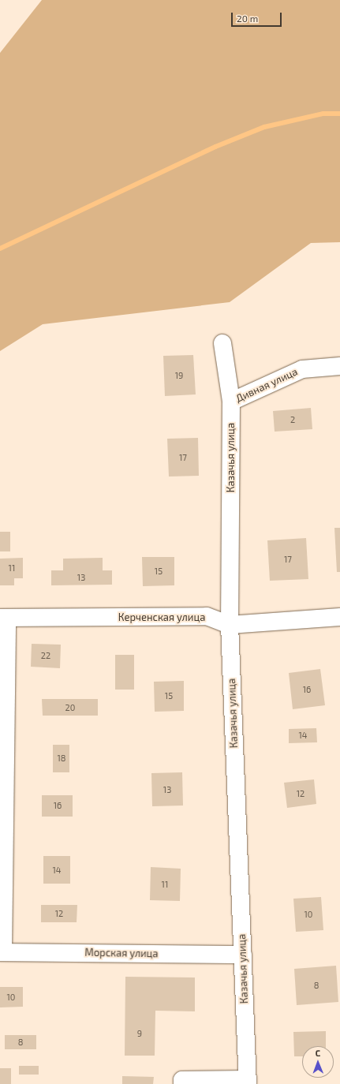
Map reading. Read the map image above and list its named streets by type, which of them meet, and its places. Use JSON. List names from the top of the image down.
{
  "streets": {
    "street": [
      "Дивная улица",
      "Казачья улица",
      "Керченская улица",
      "Морская улица"
    ]
  },
  "crossings": [
    ["Дивная улица", "Казачья улица"],
    ["Казачья улица", "Керченская улица"],
    ["Казачья улица", "Морская улица"]
  ],
  "house_numbers": [
    "19",
    "2",
    "17",
    "17",
    "11",
    "15",
    "13",
    "22",
    "16",
    "15",
    "20",
    "14",
    "18",
    "13",
    "12",
    "16",
    "14",
    "11",
    "12",
    "10",
    "8",
    "10",
    "9",
    "8"
  ],
  "scale_bar": "20 m",
  "north": "top"
}
